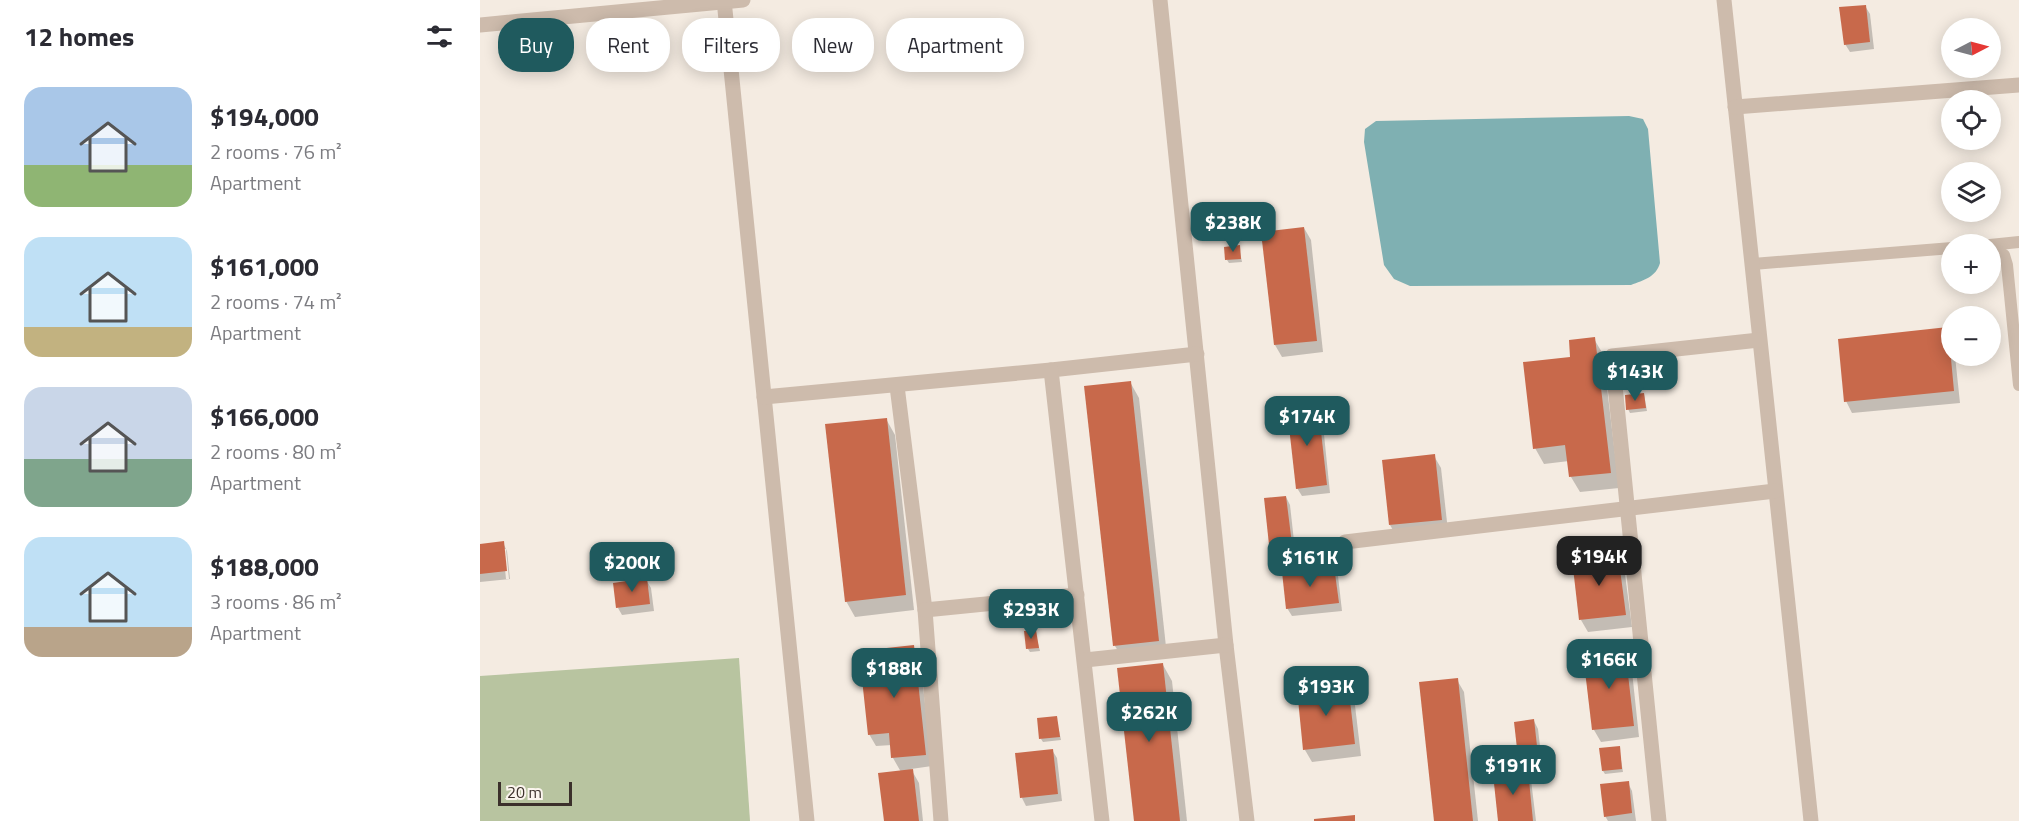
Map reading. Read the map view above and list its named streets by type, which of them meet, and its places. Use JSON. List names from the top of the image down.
{
  "scale_bar": "20 m",
  "north": "right",
  "page": {
    "heading": "12 homes",
    "map_buttons": ["+", "−"],
    "chip": [
      "Buy",
      "Rent",
      "Filters",
      "New",
      "Apartment"
    ],
    "list": [
      {
        "name": "$194,000",
        "note": "2 rooms · 76 m² · Apartment"
      },
      {
        "name": "$161,000",
        "note": "2 rooms · 74 m² · Apartment"
      },
      {
        "name": "$166,000",
        "note": "2 rooms · 80 m² · Apartment"
      },
      {
        "name": "$188,000",
        "note": "3 rooms · 86 m² · Apartment"
      }
    ],
    "price": [
      "$238K",
      "$143K",
      "$174K",
      "$194K",
      "$161K",
      "$200K",
      "$293K",
      "$166K",
      "$188K",
      "$193K",
      "$262K",
      "$191K"
    ],
    "scale": "20 m"
  }
}
